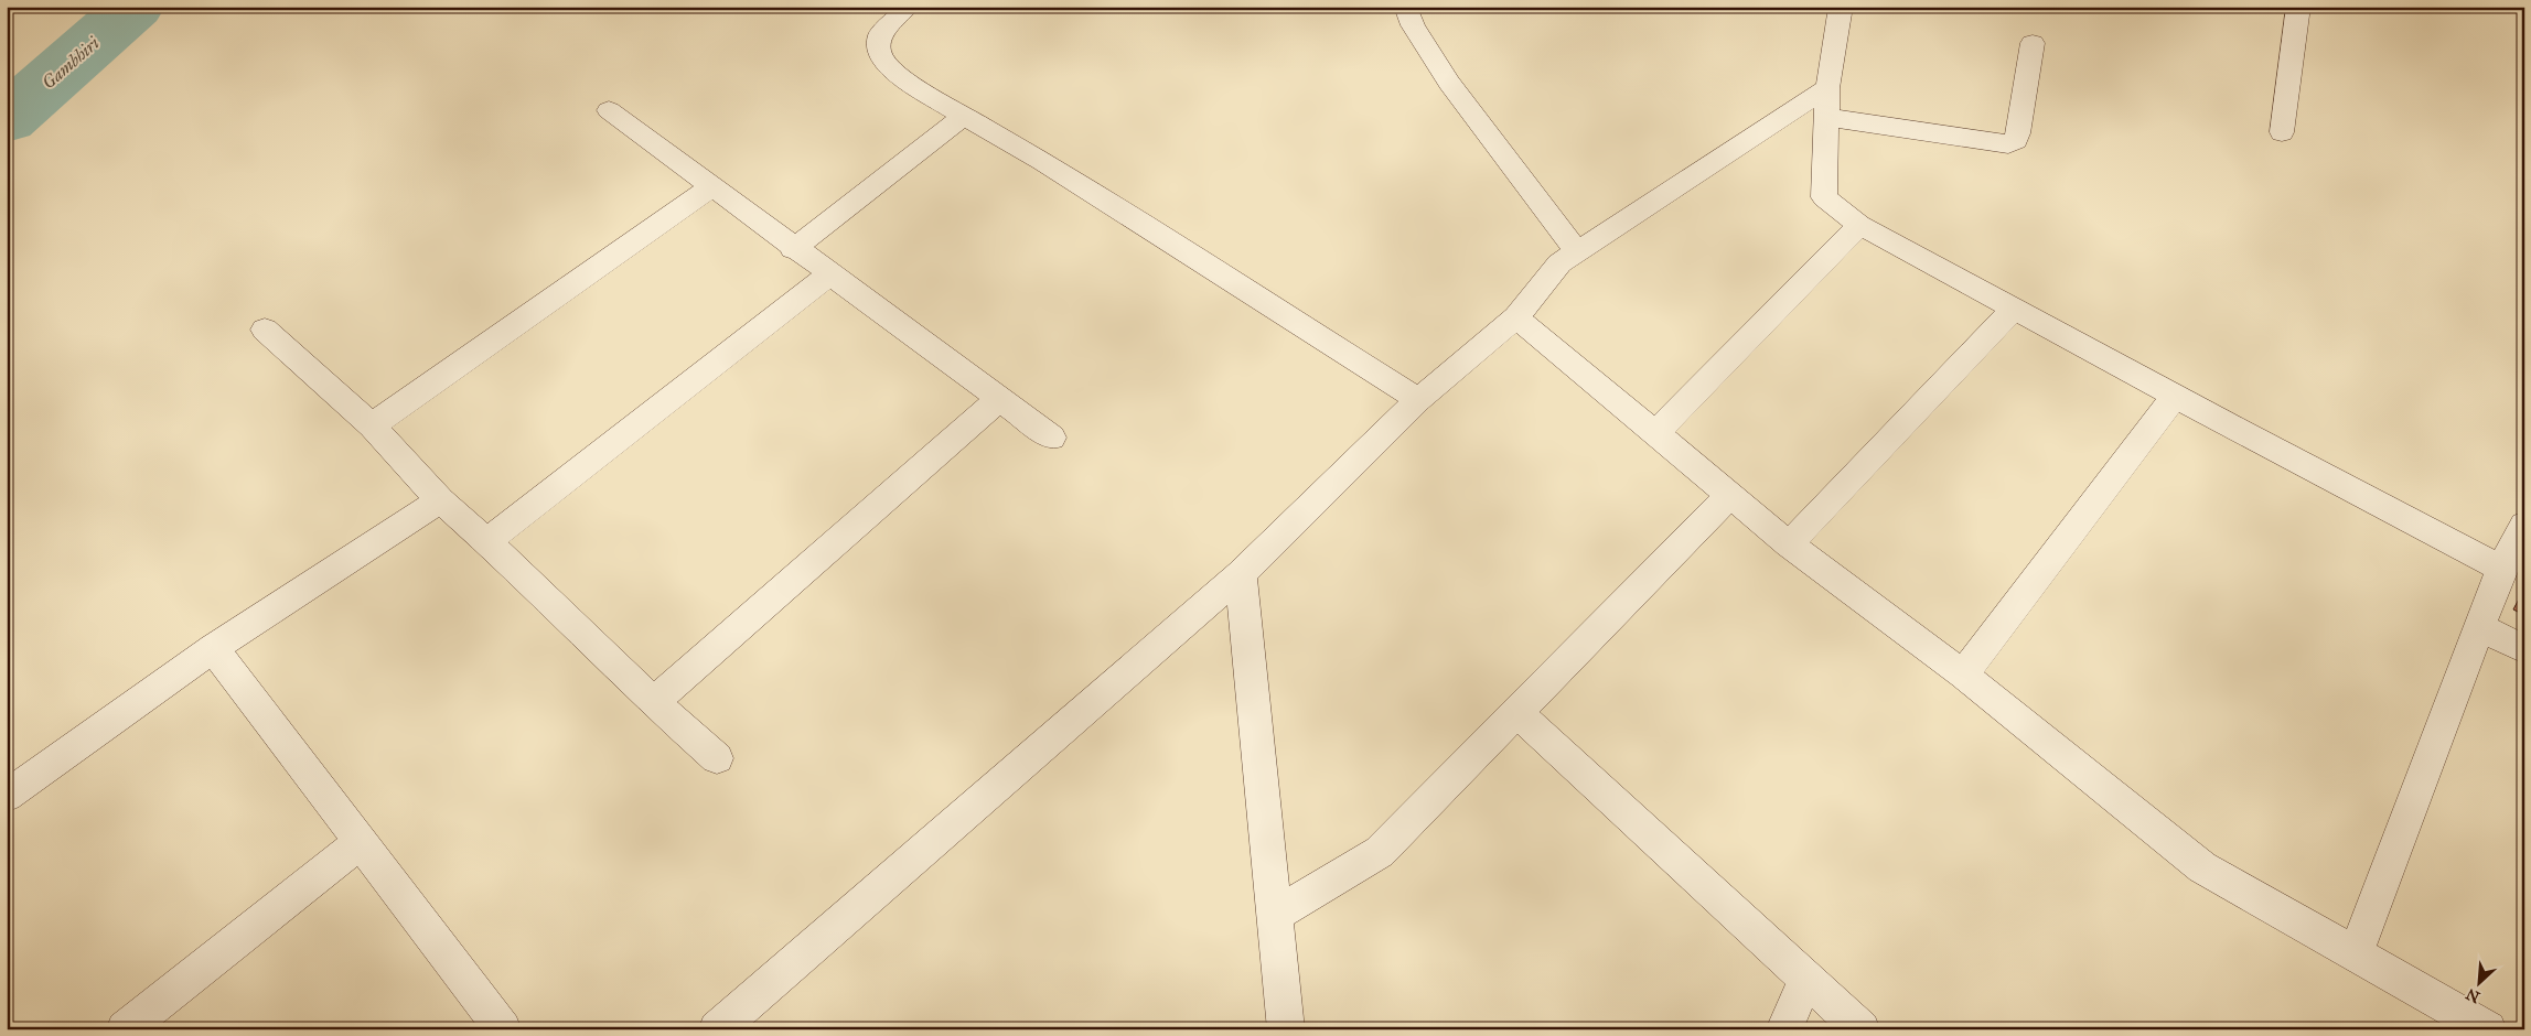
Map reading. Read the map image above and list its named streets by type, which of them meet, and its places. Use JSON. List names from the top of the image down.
{
  "water": ["Gambhiri"],
  "north": "bottom left"
}
